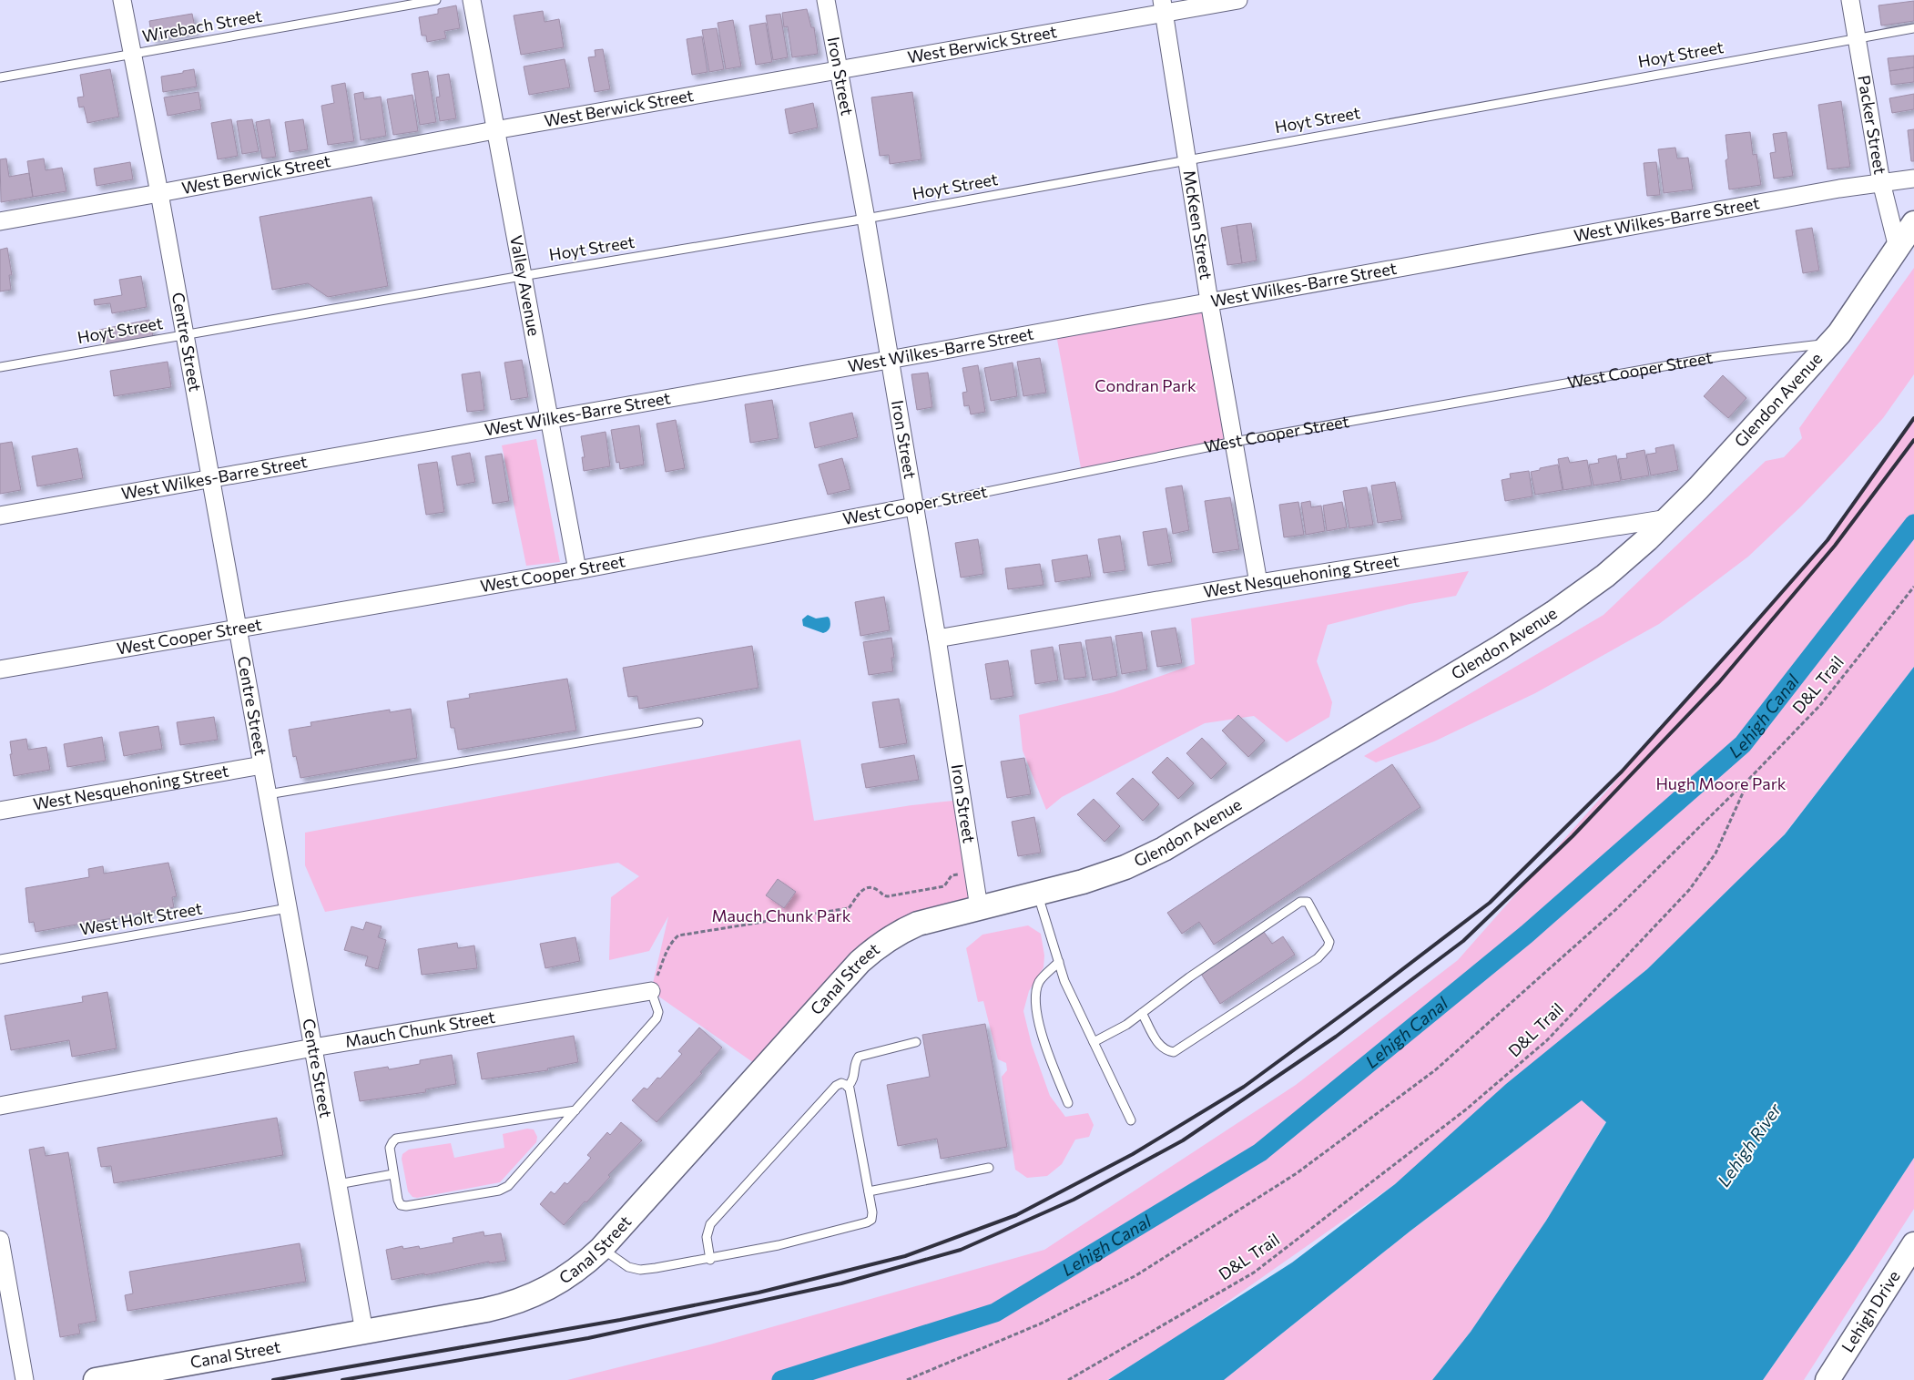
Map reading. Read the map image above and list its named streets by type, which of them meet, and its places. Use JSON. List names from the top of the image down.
{
  "streets": {
    "street": [
      "West Berwick Street",
      "Iron Street",
      "Packer Street",
      "West Wilkes-Barre Street",
      "McKeen Street",
      "Valley Avenue",
      "Centre Street",
      "West Cooper Street",
      "Glendon Avenue",
      "West Nesquehoning Street",
      "Canal Street",
      "Mauch Chunk Street",
      "Lehigh Drive"
    ],
    "lane": ["Wirebach Street", "Hoyt Street", "West Holt Street"],
    "path": ["D&L Trail"]
  },
  "crossings": [
    ["Wirebach Street", "Centre Street"],
    ["West Berwick Street", "Iron Street"],
    ["West Berwick Street", "McKeen Street"],
    ["West Berwick Street", "Valley Avenue"],
    ["West Berwick Street", "Centre Street"],
    ["Hoyt Street", "Iron Street"],
    ["Hoyt Street", "Packer Street"],
    ["Hoyt Street", "McKeen Street"],
    ["Hoyt Street", "Valley Avenue"],
    ["Hoyt Street", "Centre Street"],
    ["Iron Street", "West Wilkes-Barre Street"],
    ["Iron Street", "West Cooper Street"],
    ["Iron Street", "Glendon Avenue"],
    ["Iron Street", "West Nesquehoning Street"],
    ["Iron Street", "Canal Street"],
    ["Packer Street", "West Wilkes-Barre Street"],
    ["Packer Street", "Glendon Avenue"],
    ["West Wilkes-Barre Street", "McKeen Street"],
    ["West Wilkes-Barre Street", "Valley Avenue"],
    ["West Wilkes-Barre Street", "Centre Street"],
    ["McKeen Street", "West Cooper Street"],
    ["McKeen Street", "West Nesquehoning Street"],
    ["Valley Avenue", "West Cooper Street"],
    ["Centre Street", "West Cooper Street"],
    ["Centre Street", "West Nesquehoning Street"],
    ["Centre Street", "West Holt Street"],
    ["Centre Street", "Canal Street"],
    ["Centre Street", "Mauch Chunk Street"],
    ["West Cooper Street", "Glendon Avenue"],
    ["Glendon Avenue", "West Nesquehoning Street"],
    ["Glendon Avenue", "Canal Street"]
  ],
  "water": ["Lehigh Canal", "Lehigh River"],
  "parks": ["Condran Park", "Hugh Moore Park", "Mauch Chunk Park"]
}
